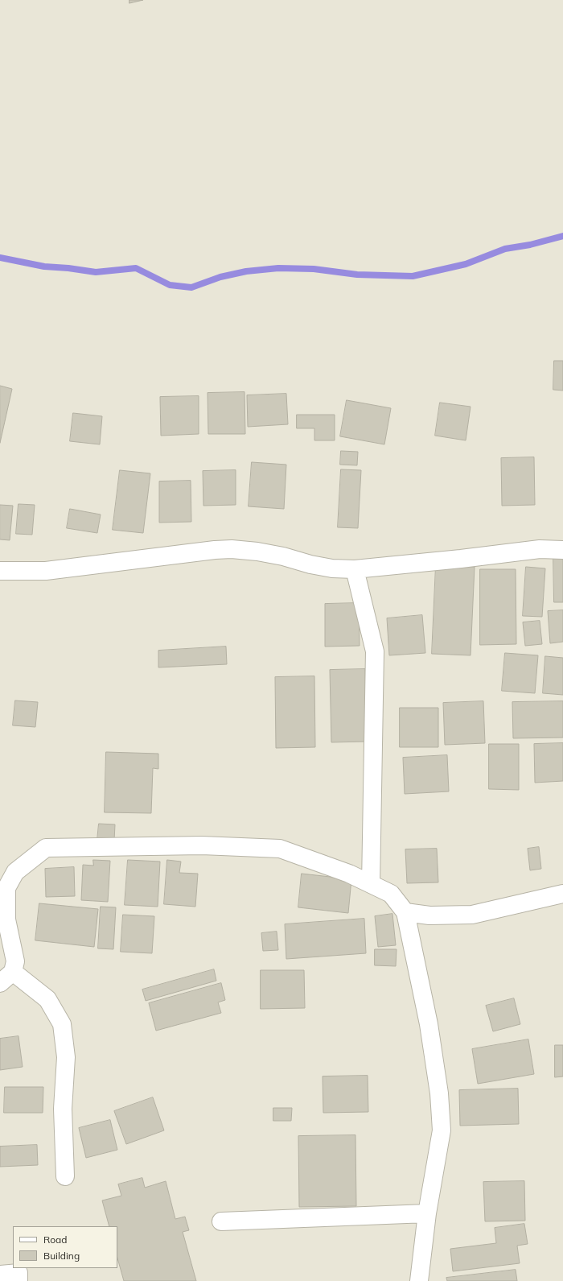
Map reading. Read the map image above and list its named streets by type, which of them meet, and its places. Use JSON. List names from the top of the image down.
{
  "legend": ["Road", "Building"]
}
